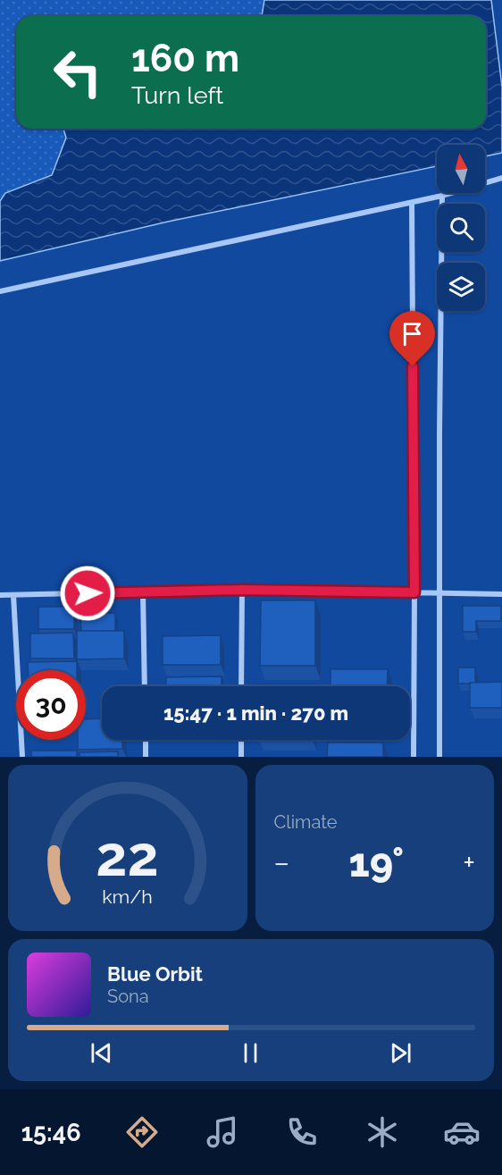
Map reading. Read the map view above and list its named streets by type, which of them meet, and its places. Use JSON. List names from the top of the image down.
{
  "north": "top",
  "page": {
    "turn": ["160 m", "Turn left"],
    "limit": "30",
    "trip": "15:47 · 1 min · 270 m",
    "tile": "Climate",
    "heat": ["−", "19°", "+"],
    "song": ["Blue Orbit", "Sona"],
    "tabs": "15:46",
    "gauge": ["22", "km/h"]
  }
}
